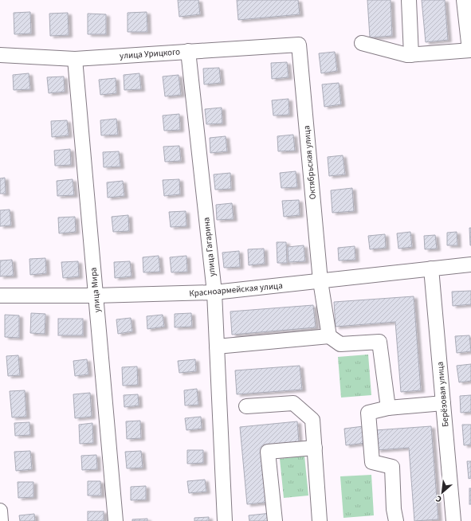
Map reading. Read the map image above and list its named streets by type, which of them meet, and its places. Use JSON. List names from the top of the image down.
{
  "streets": {
    "street": [
      "улица Урицкого",
      "Октябрьская улица",
      "улица Гагарина",
      "Красноармейская улица",
      "улица Мира",
      "Берёзовая улица"
    ]
  },
  "crossings": [
    ["улица Урицкого", "Октябрьская улица"],
    ["улица Урицкого", "улица Гагарина"],
    ["улица Урицкого", "улица Мира"],
    ["Октябрьская улица", "Красноармейская улица"],
    ["улица Гагарина", "Красноармейская улица"],
    ["Красноармейская улица", "улица Мира"],
    ["Красноармейская улица", "Берёзовая улица"]
  ],
  "north": "bottom left"
}
